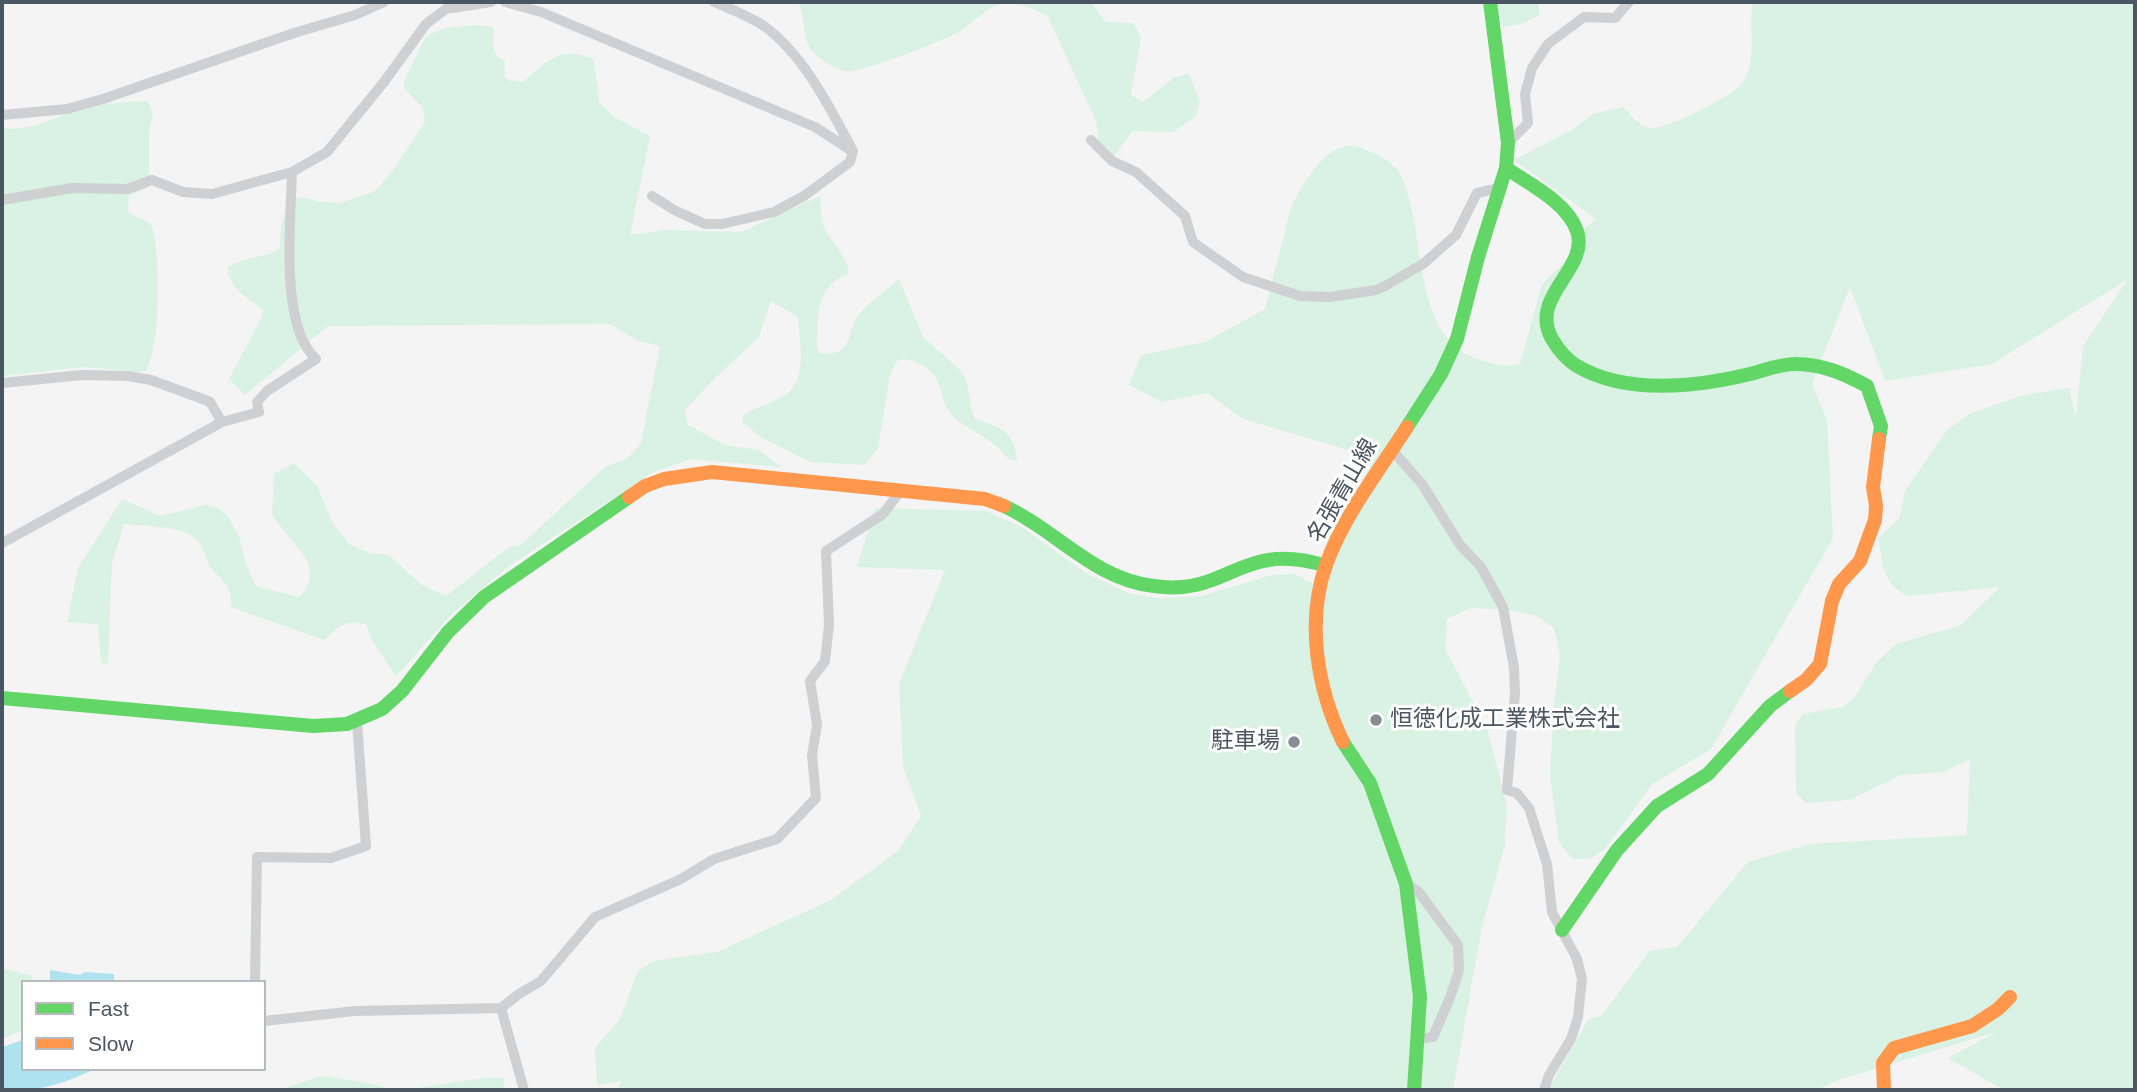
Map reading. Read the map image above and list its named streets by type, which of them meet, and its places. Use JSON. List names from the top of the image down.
{
  "streets": {
    "street": ["名張青山線"]
  },
  "places": ["恒徳化成工業株式会社", "駐車場"],
  "legend": ["Fast", "Slow"]
}
